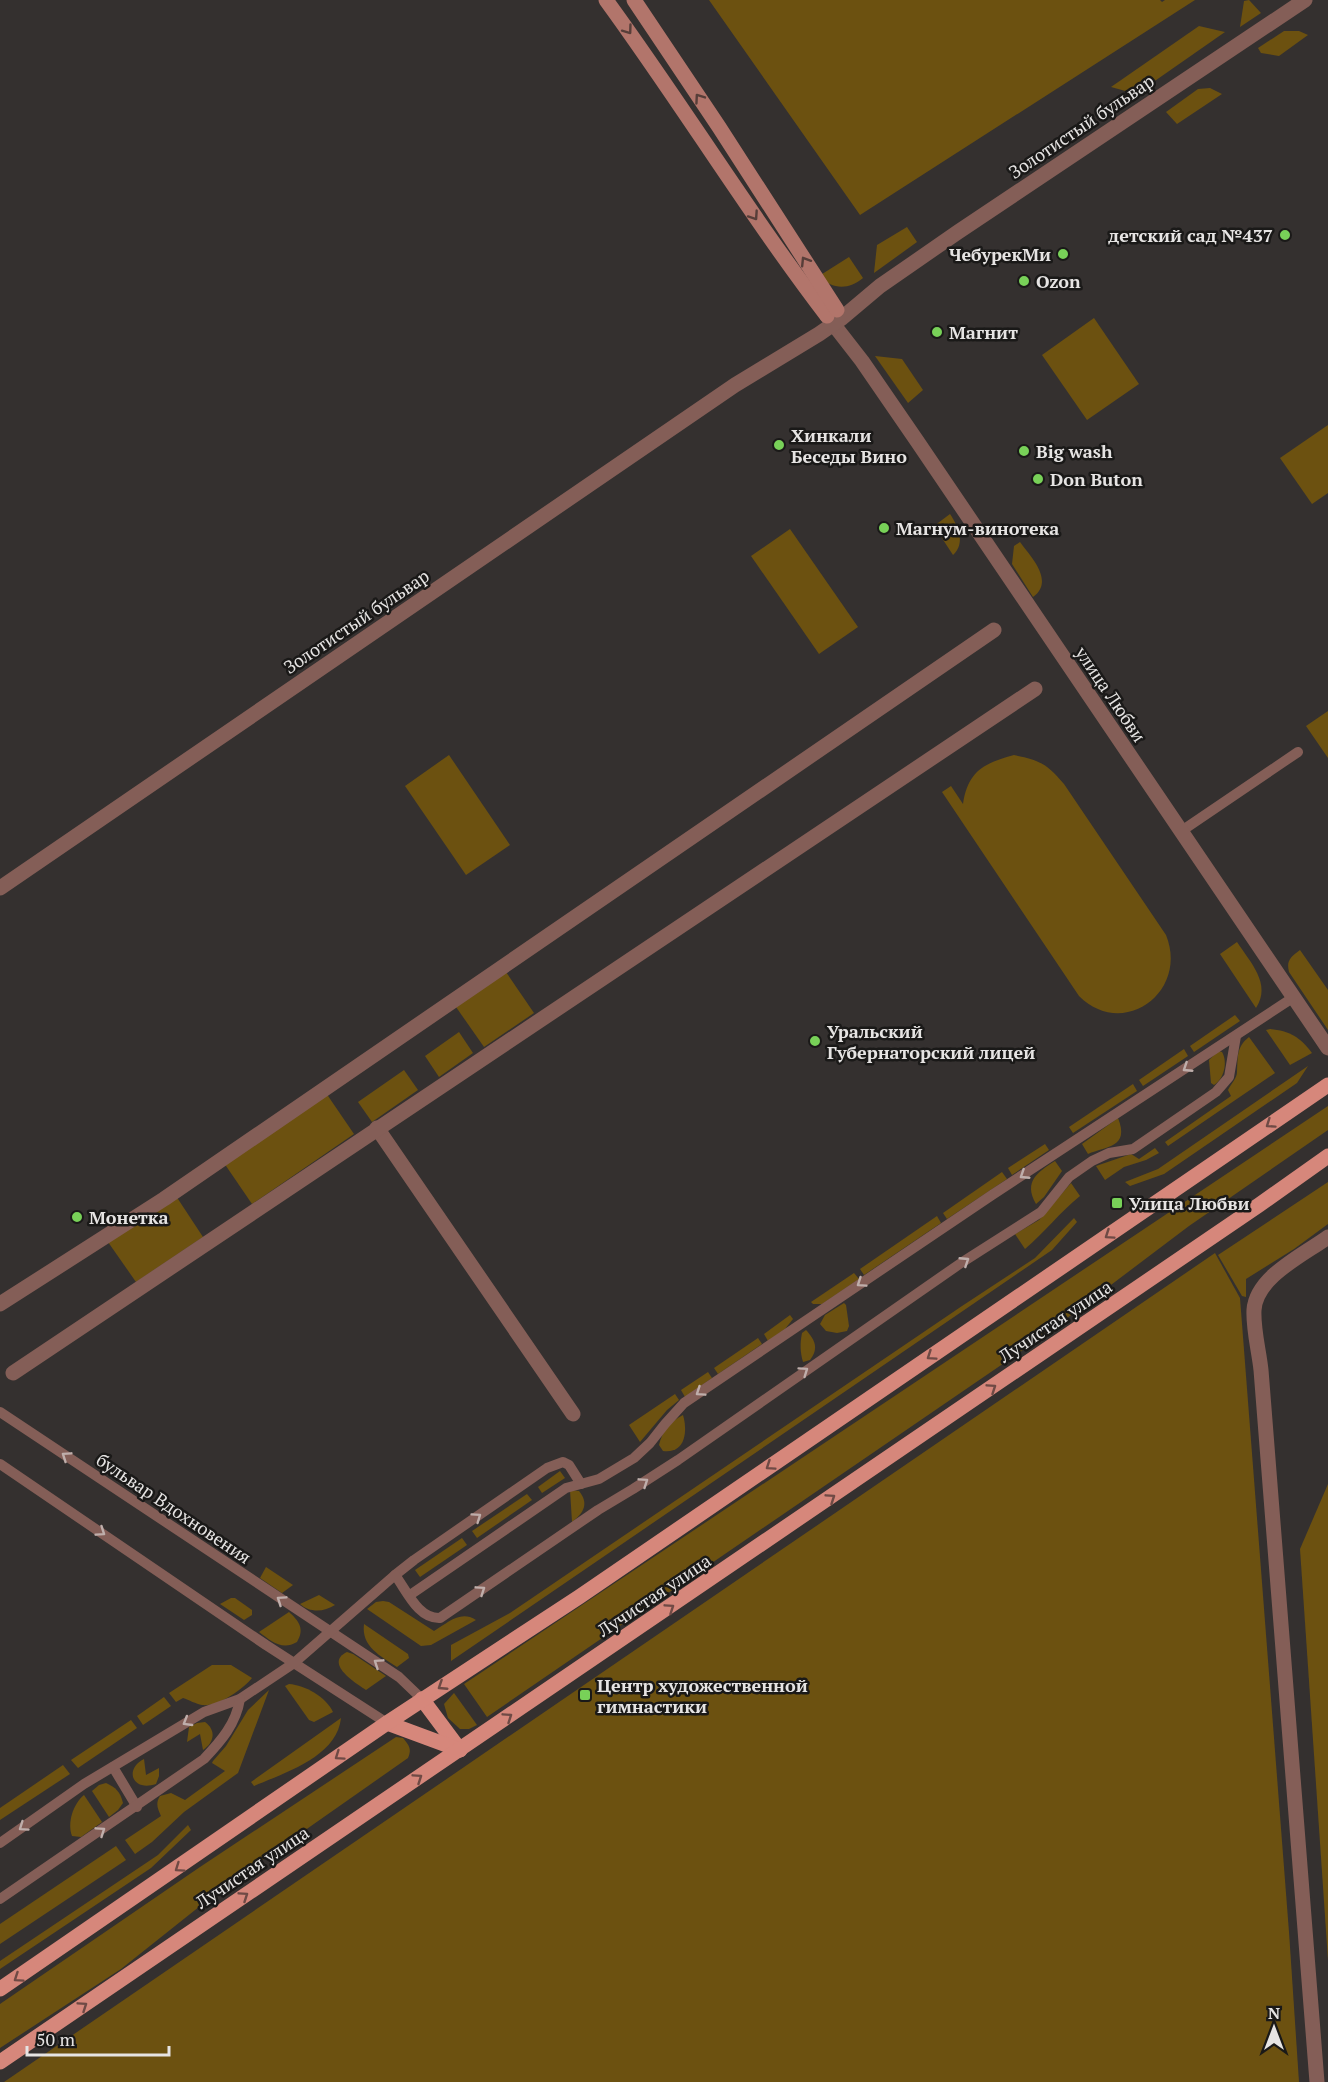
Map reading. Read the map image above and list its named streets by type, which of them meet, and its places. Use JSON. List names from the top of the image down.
{
  "streets": {
    "main road": ["Лучистая улица"],
    "street": ["Золотистый бульвар", "улица Любви"],
    "lane": ["бульвар Вдохновения"]
  },
  "crossings": [
    ["Золотистый бульвар", "улица Любви"]
  ],
  "places": {
    "other": [
      "детский сад №437",
      "ЧебурекМи",
      "Ozon",
      "Магнит",
      "Хинкали Беседы Вино",
      "Big wash",
      "Don Buton",
      "Магнум-винотека",
      "Уральский Губернаторский лицей",
      "Монетка"
    ],
    "transit": ["Улица Любви", "Центр художественной гимнастики"]
  },
  "scale_bar": "50 m",
  "north": "top"
}
